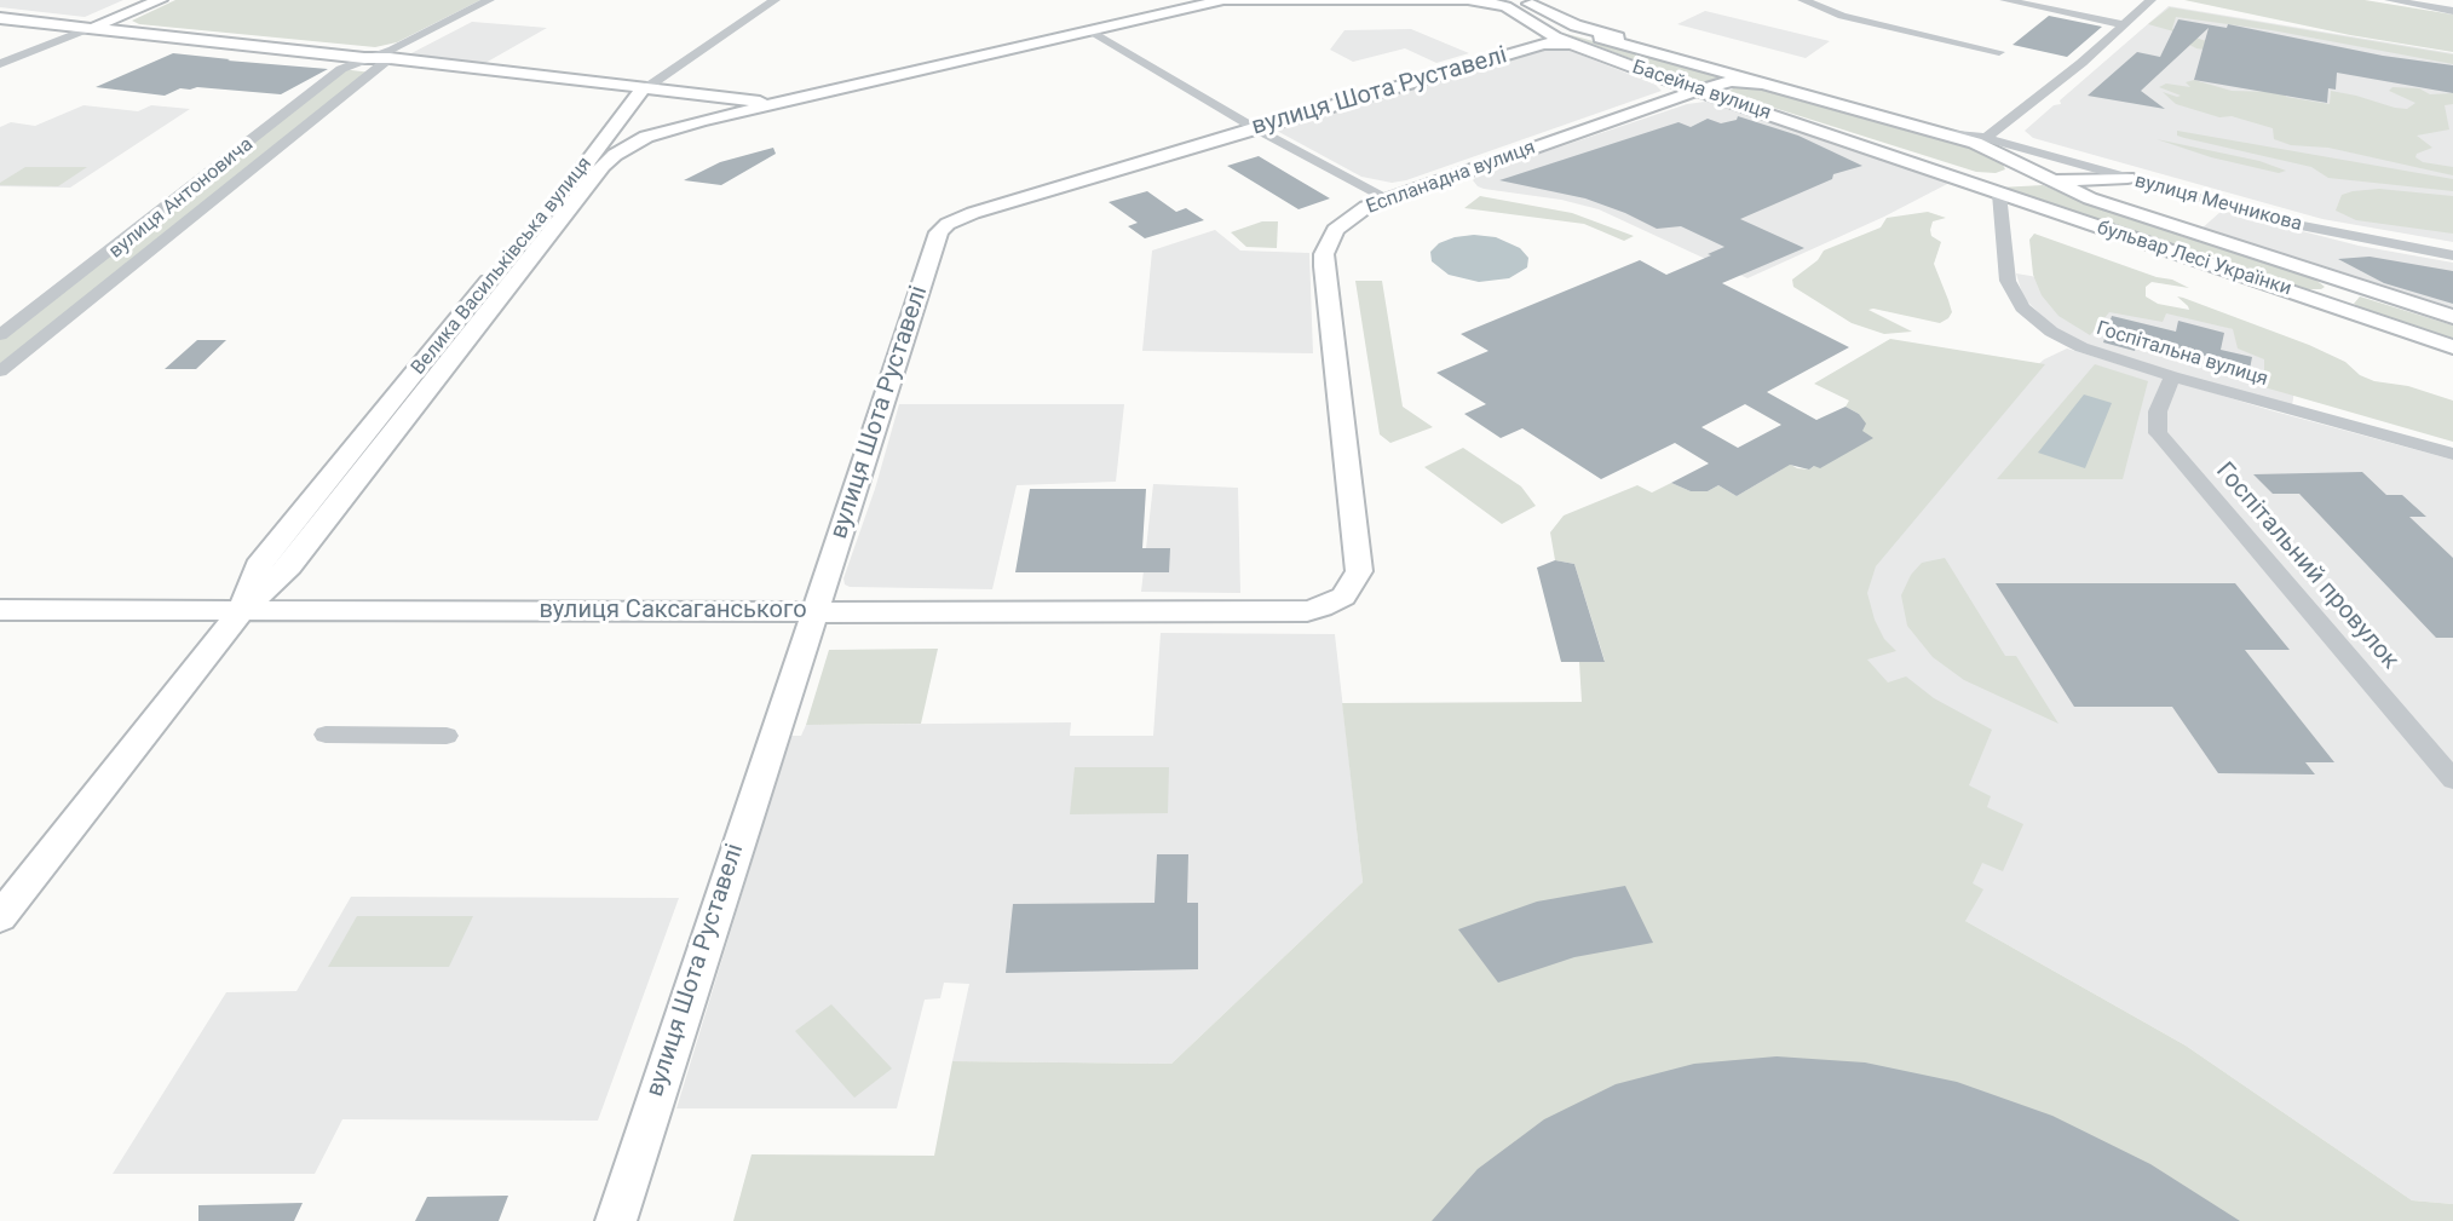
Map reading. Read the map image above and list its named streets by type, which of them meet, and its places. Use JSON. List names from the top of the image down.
{
  "streets": {
    "main road": [
      "Басейна вулиця",
      "вулиця Шота Руставелі",
      "Еспланадна вулиця",
      "бульвар Лесі Українки",
      "Велика Васильківська вулиця",
      "вулиця Саксаганського"
    ],
    "street": [
      "вулиця Антоновича",
      "вулиця Мечникова",
      "Госпітальна вулиця",
      "Госпітальний провулок"
    ]
  },
  "crossings": [
    ["Басейна вулиця", "вулиця Шота Руставелі"],
    ["Басейна вулиця", "Еспланадна вулиця"],
    ["Басейна вулиця", "бульвар Лесі Українки"],
    ["вулиця Шота Руставелі", "вулиця Саксаганського"],
    ["Еспланадна вулиця", "вулиця Саксаганського"],
    ["бульвар Лесі Українки", "Госпітальна вулиця"],
    ["Велика Васильківська вулиця", "вулиця Саксаганського"],
    ["Госпітальна вулиця", "Госпітальний провулок"]
  ]
}
